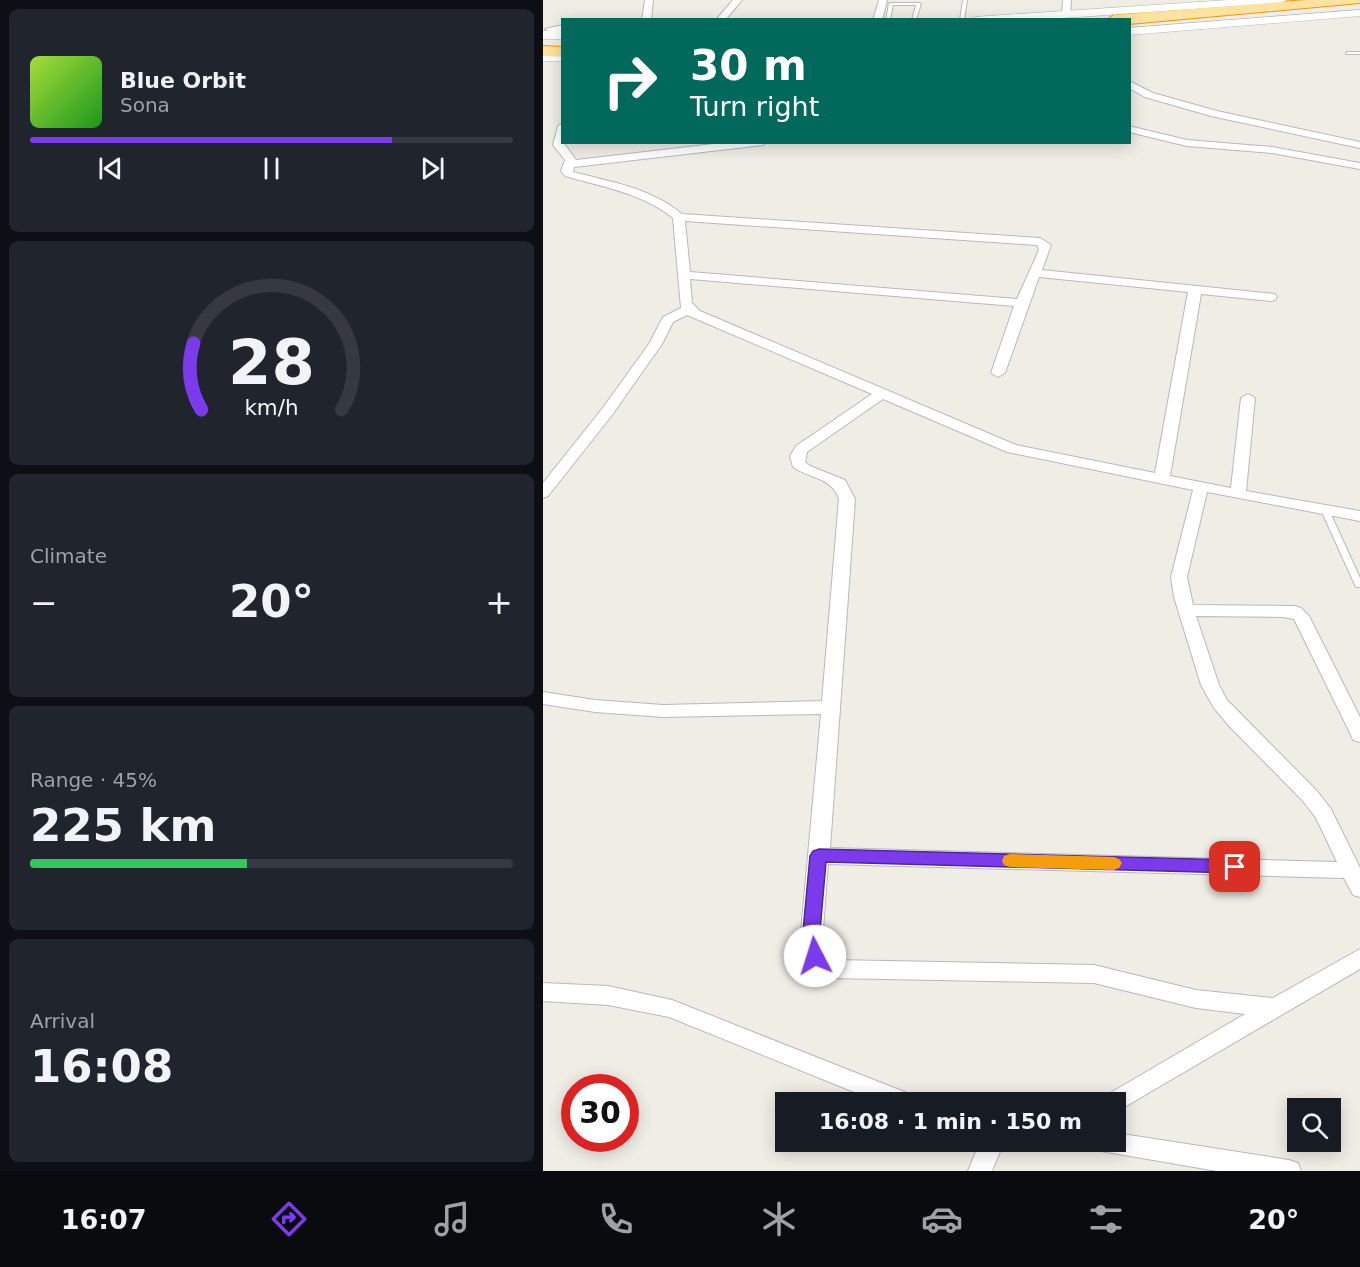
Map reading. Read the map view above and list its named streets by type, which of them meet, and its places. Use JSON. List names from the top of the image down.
{
  "page": {
    "turn": ["30 m", "Turn right"],
    "song": ["Blue Orbit", "Sona"],
    "tile": [
      "Climate",
      ["Range · 45%", "225 km"],
      ["Arrival", "16:08"]
    ],
    "heat": ["−", "20°", "+"],
    "limit": "30",
    "trip": "16:08 · 1 min · 150 m",
    "tabs": ["16:07", "20°"],
    "gauge": ["28", "km/h"]
  }
}
